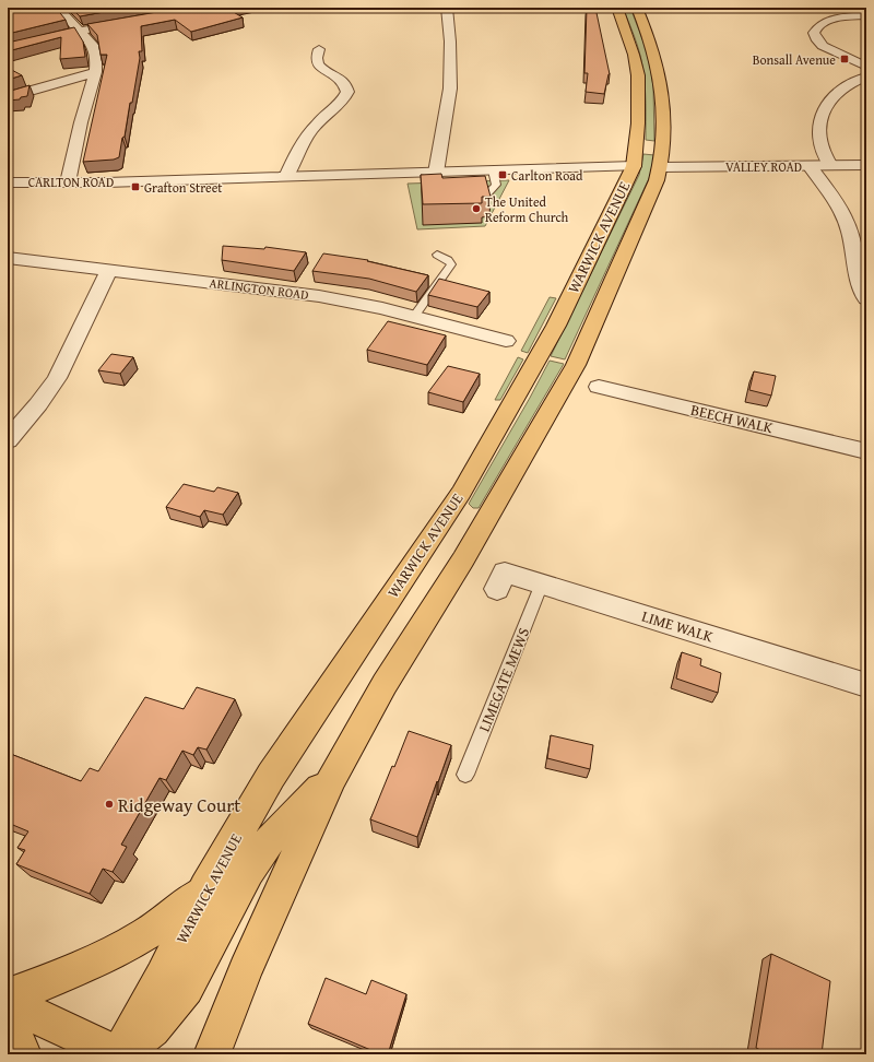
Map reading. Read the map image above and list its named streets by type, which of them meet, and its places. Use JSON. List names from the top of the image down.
{
  "streets": {
    "main road": ["WARWICK AVENUE"],
    "street": [
      "VALLEY ROAD",
      "CARLTON ROAD",
      "ARLINGTON ROAD",
      "BEECH WALK",
      "LIME WALK"
    ],
    "lane": ["LIMEGATE MEWS"]
  },
  "crossings": [
    ["VALLEY ROAD", "WARWICK AVENUE"],
    ["CARLTON ROAD", "WARWICK AVENUE"],
    ["LIME WALK", "LIMEGATE MEWS"]
  ],
  "places": {
    "transit": ["Bonsall Avenue", "Carlton Road", "Grafton Street"],
    "other": ["The United Reform Church", "Ridgeway Court"]
  }
}
